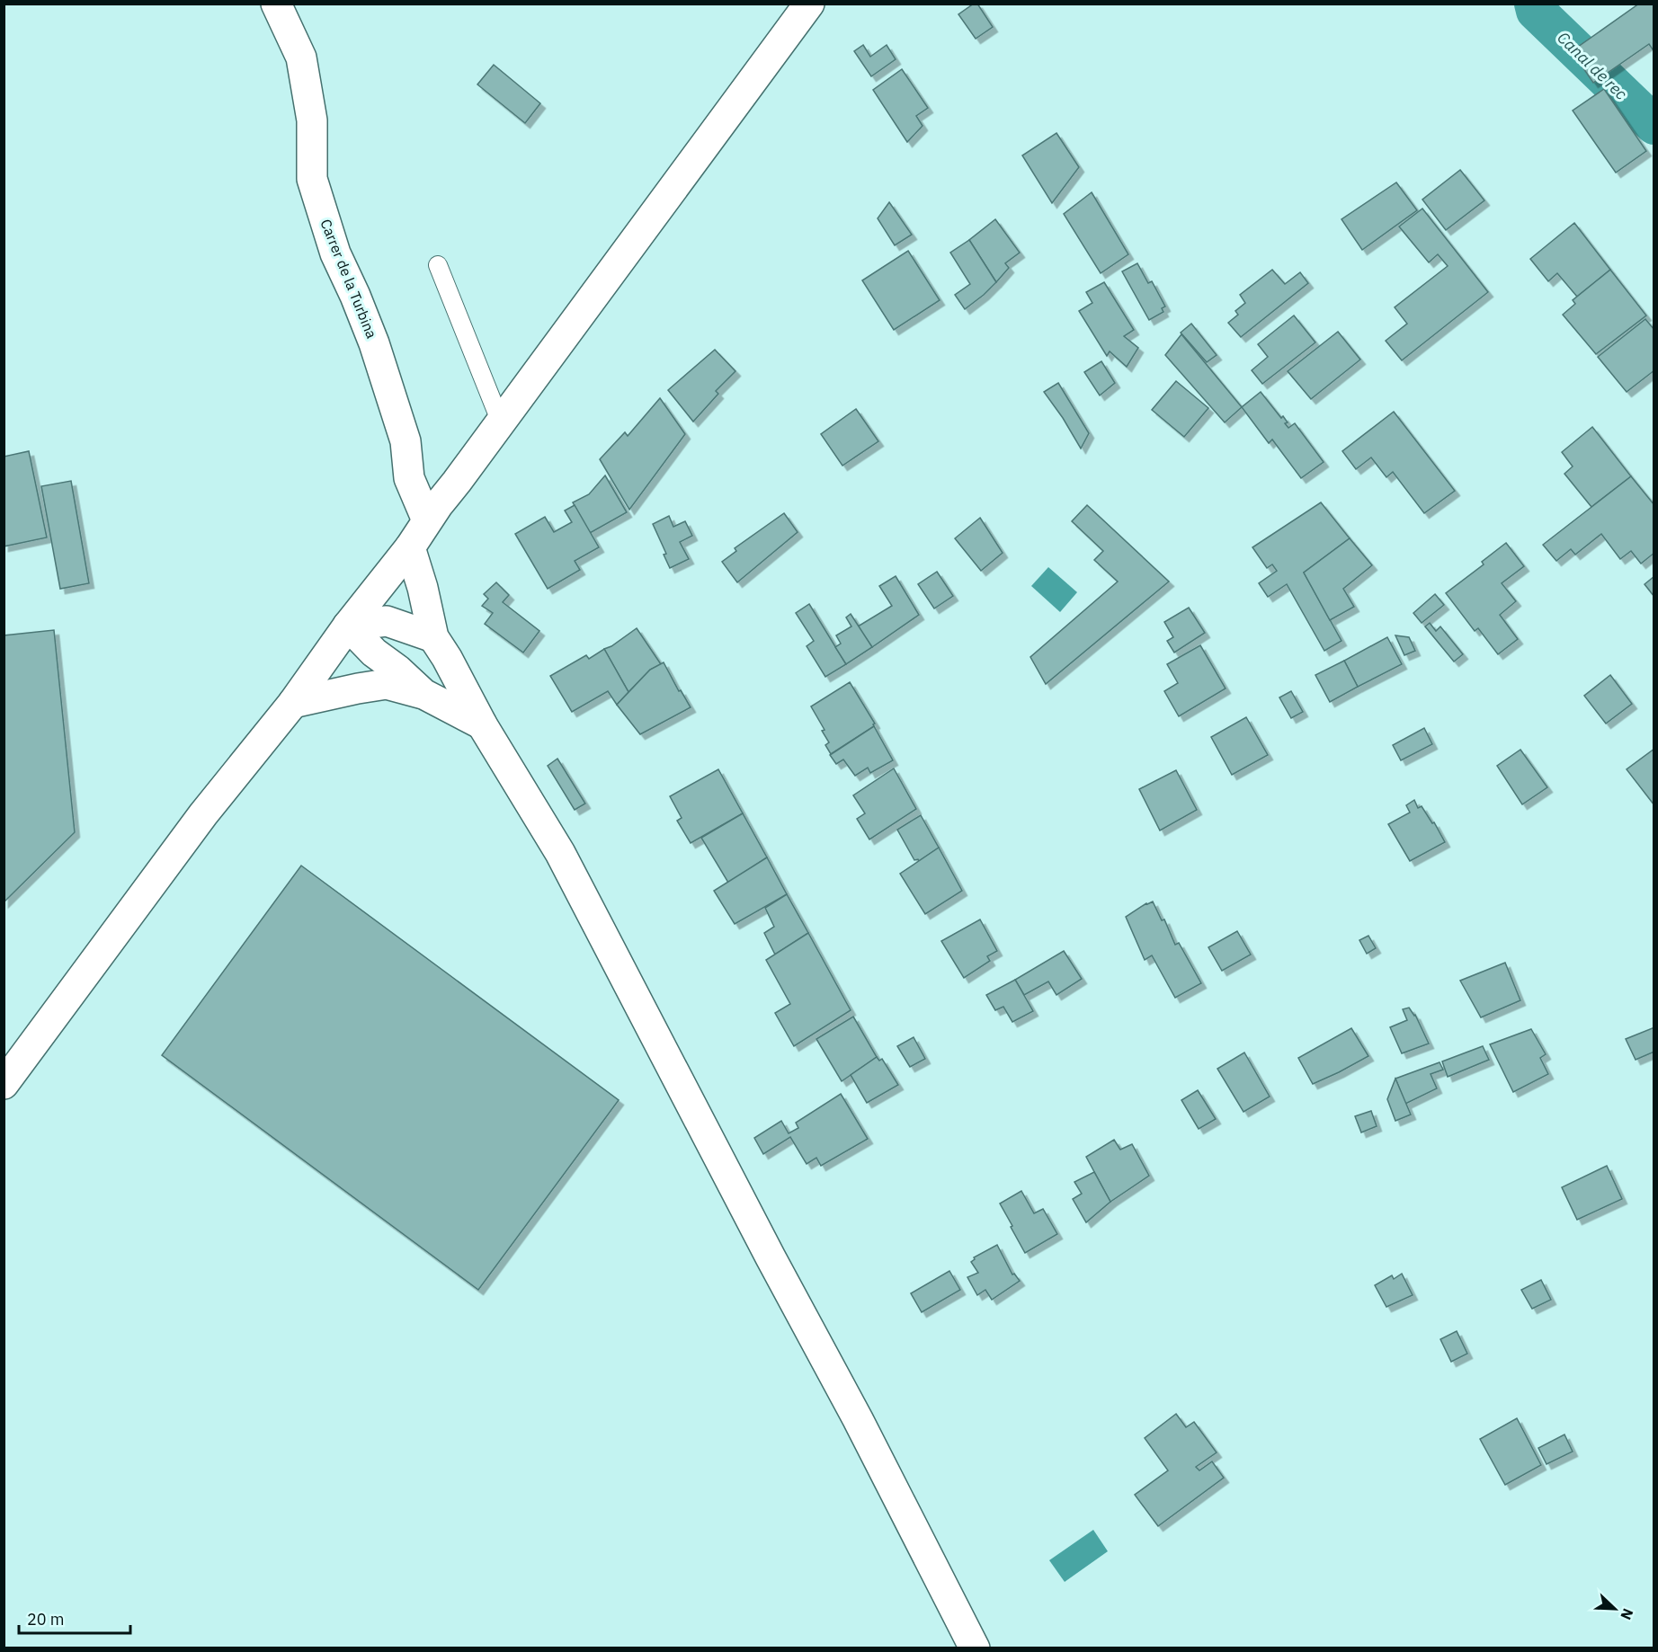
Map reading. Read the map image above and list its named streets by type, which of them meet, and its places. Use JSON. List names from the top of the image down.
{
  "streets": {
    "street": ["Carrer de la Turbina"]
  },
  "water": ["Canal de rec"],
  "scale_bar": "20 m",
  "north": "bottom right"
}
